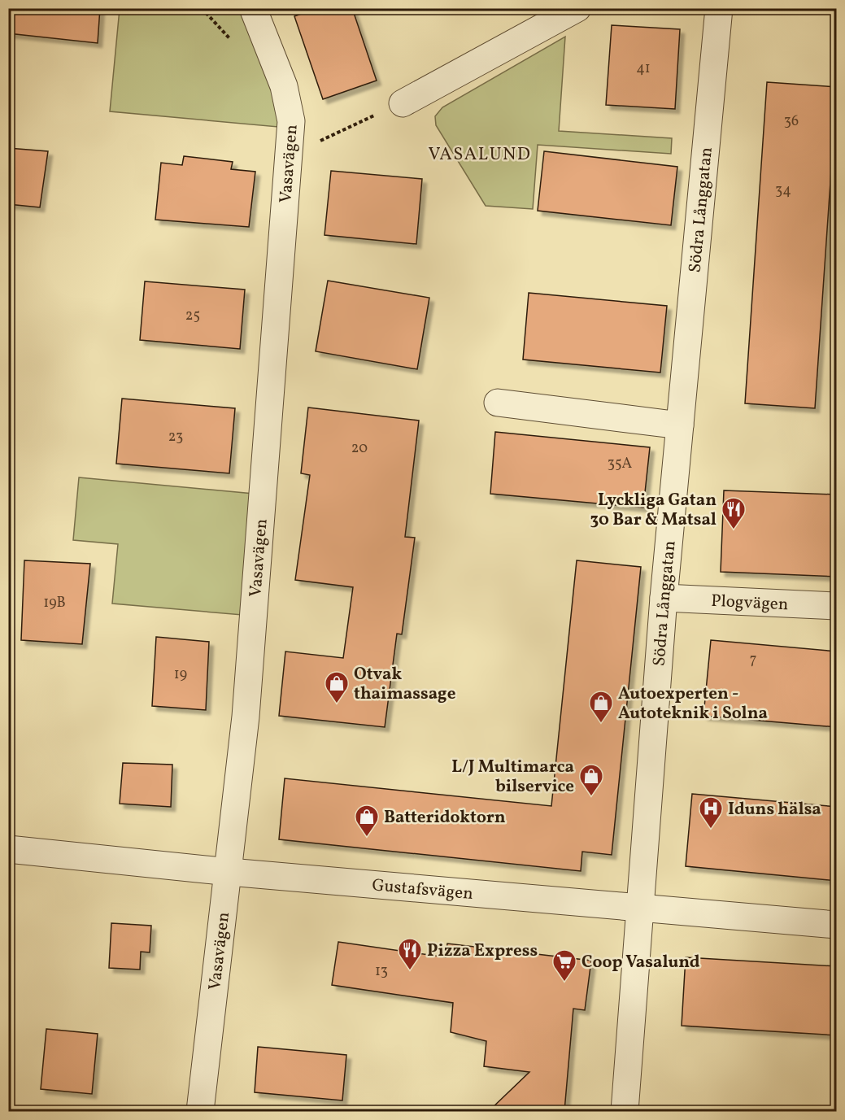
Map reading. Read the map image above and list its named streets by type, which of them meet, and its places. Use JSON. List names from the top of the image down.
{
  "streets": {
    "street": [
      "Vasavägen",
      "Södra Långgatan",
      "Plogvägen",
      "Gustafsvägen"
    ]
  },
  "crossings": [
    ["Vasavägen", "Gustafsvägen"],
    ["Södra Långgatan", "Plogvägen"],
    ["Södra Långgatan", "Gustafsvägen"]
  ],
  "districts": ["VASALUND"],
  "places": {
    "restaurant": ["Lyckliga Gatan 30 Bar & Matsal", "Pizza Express"],
    "shop": [
      "Otvak thaimassage",
      "Autoexperten - Autoteknik i Solna",
      "L/J Multimarca bilservice",
      "Batteridoktorn"
    ],
    "hospital": ["Iduns hälsa"],
    "supermarket": ["Coop Vasalund"]
  },
  "house_numbers": [
    "41",
    "36",
    "34",
    "25",
    "23",
    "20",
    "35A",
    "19B",
    "7",
    "19",
    "13"
  ]
}
